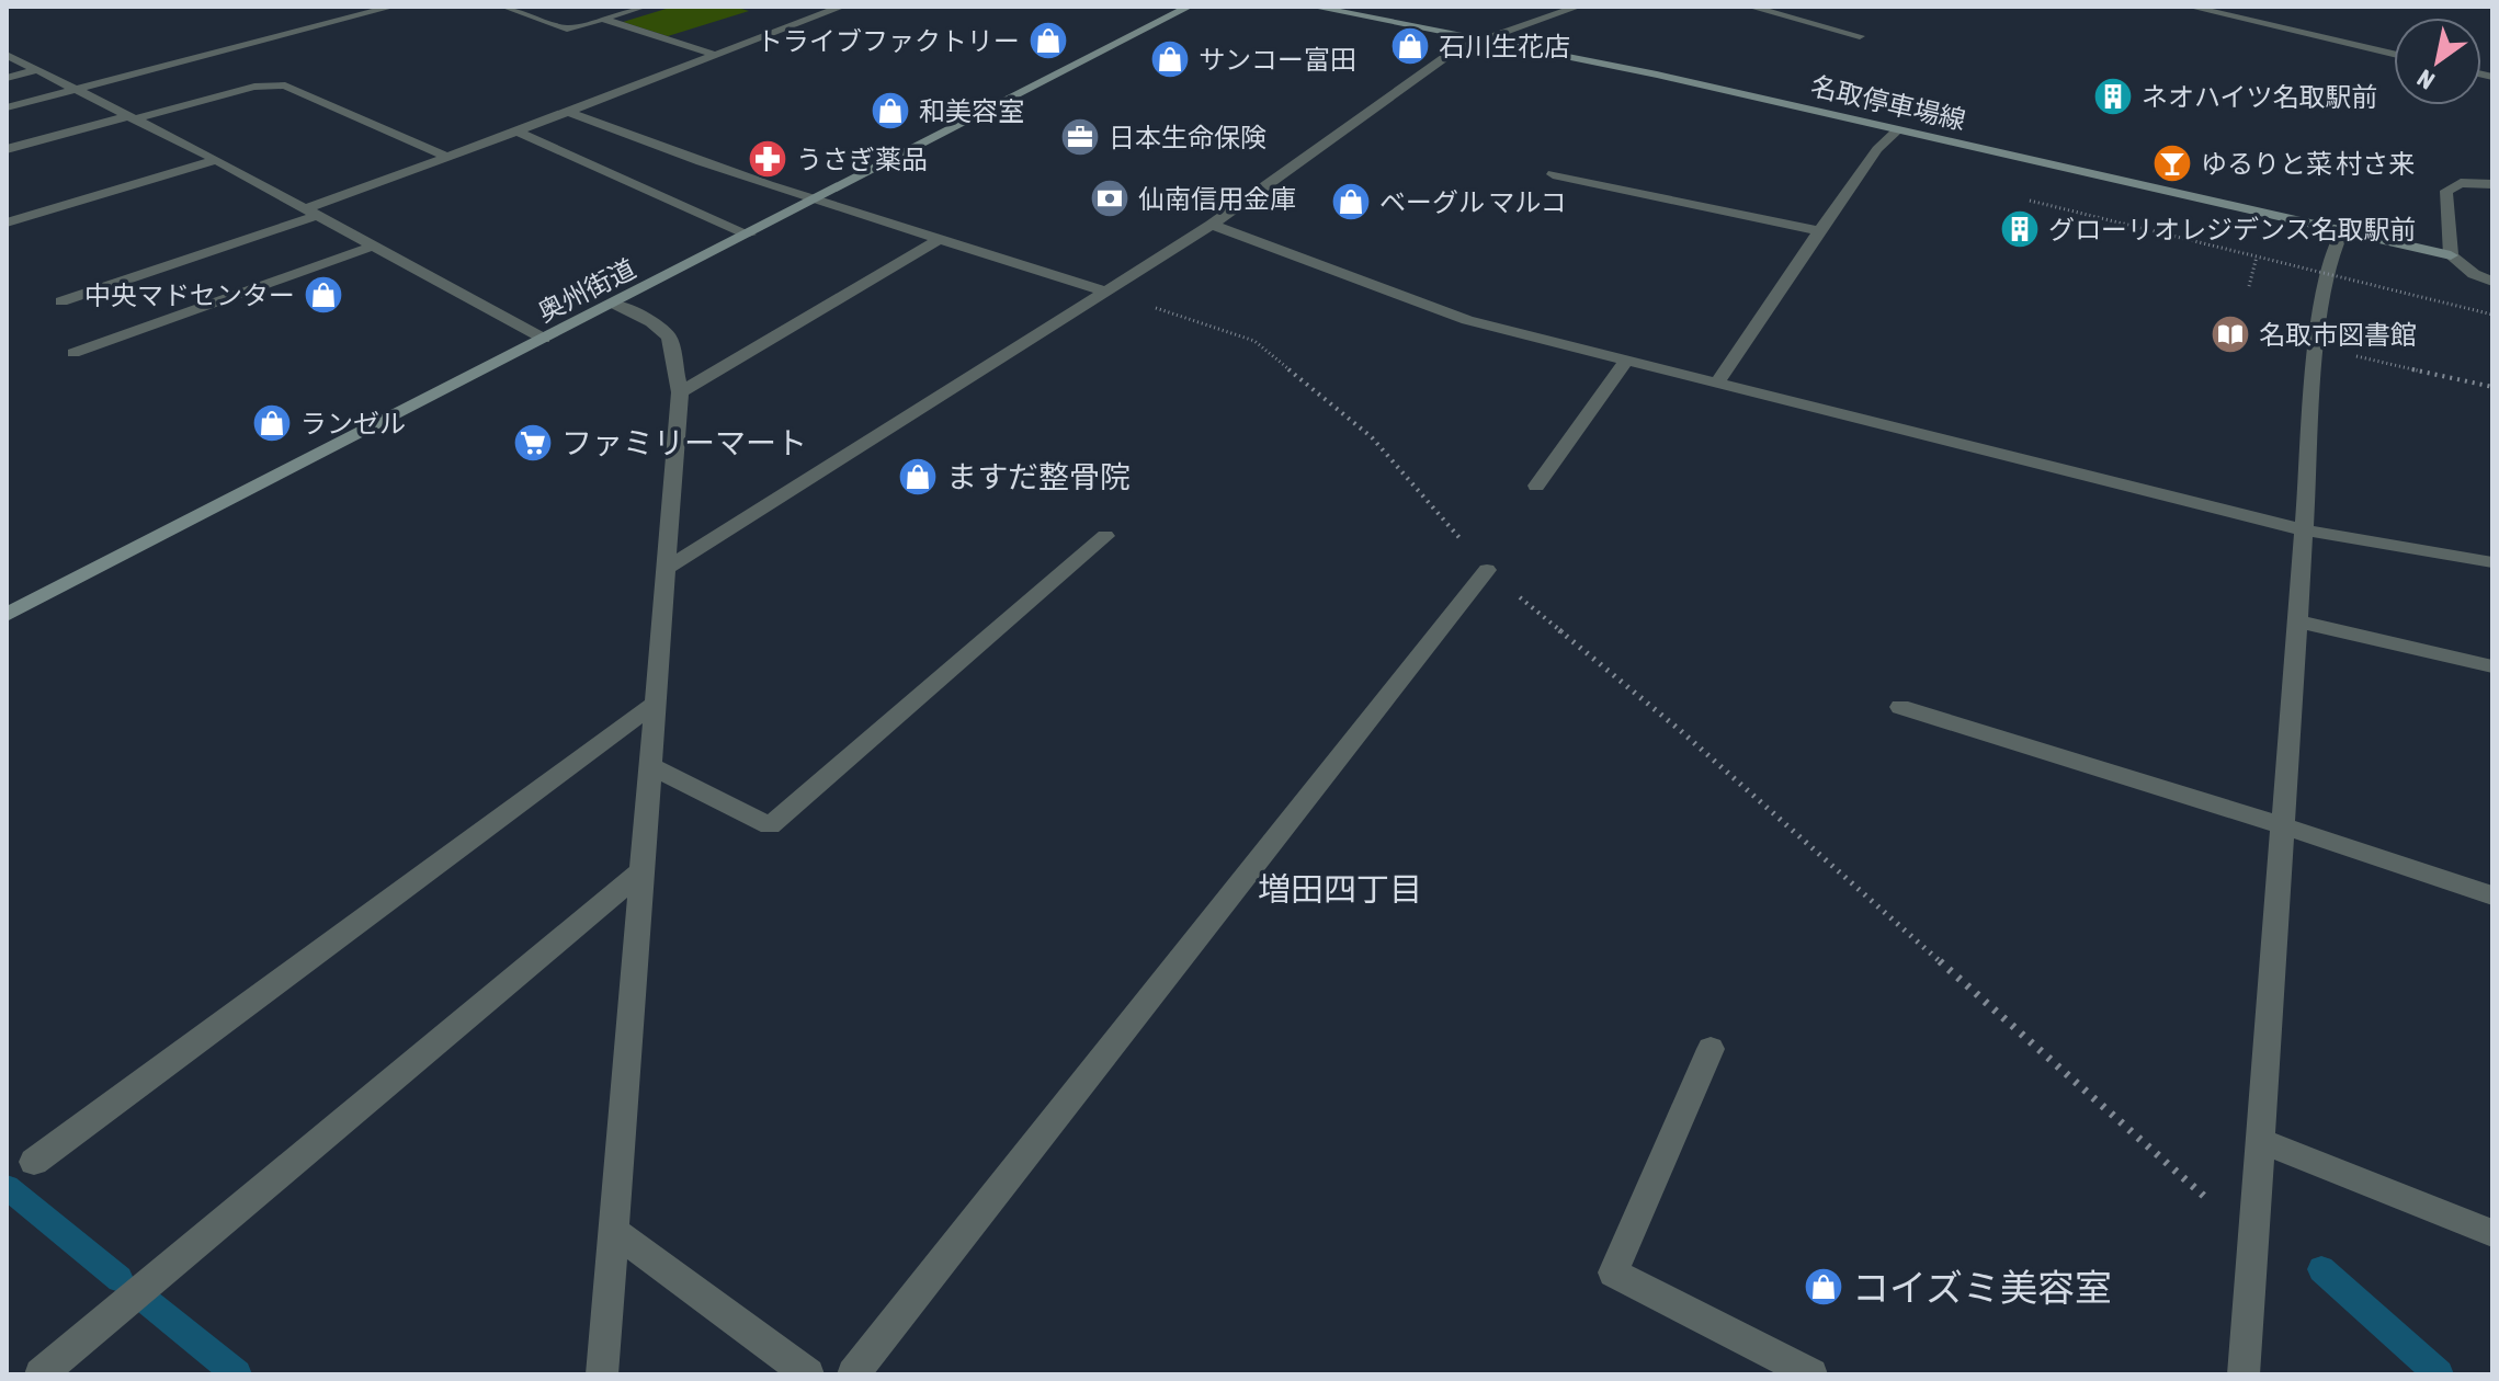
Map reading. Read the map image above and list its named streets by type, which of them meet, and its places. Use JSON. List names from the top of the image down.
{
  "streets": {
    "main road": ["名取停車場線", "奥州街道"]
  },
  "districts": ["増田四丁目"],
  "places": {
    "shop": [
      "トライブファクトリー",
      "石川生花店",
      "サンコー富田",
      "和美容室",
      "ベーグル マルコ",
      "中央マドセンター",
      "ランゼル",
      "ますだ整骨院",
      "コイズミ美容室"
    ],
    "building": ["ネオハイツ名取駅前", "グローリオレジデンス名取駅前"],
    "office": ["日本生命保険"],
    "pharmacy": ["うさぎ薬品"],
    "bar": ["ゆるりと菜 村さ来"],
    "bank": ["仙南信用金庫"],
    "library": ["名取市図書館"],
    "supermarket": ["ファミリーマート"]
  },
  "north": "bottom left"
}
